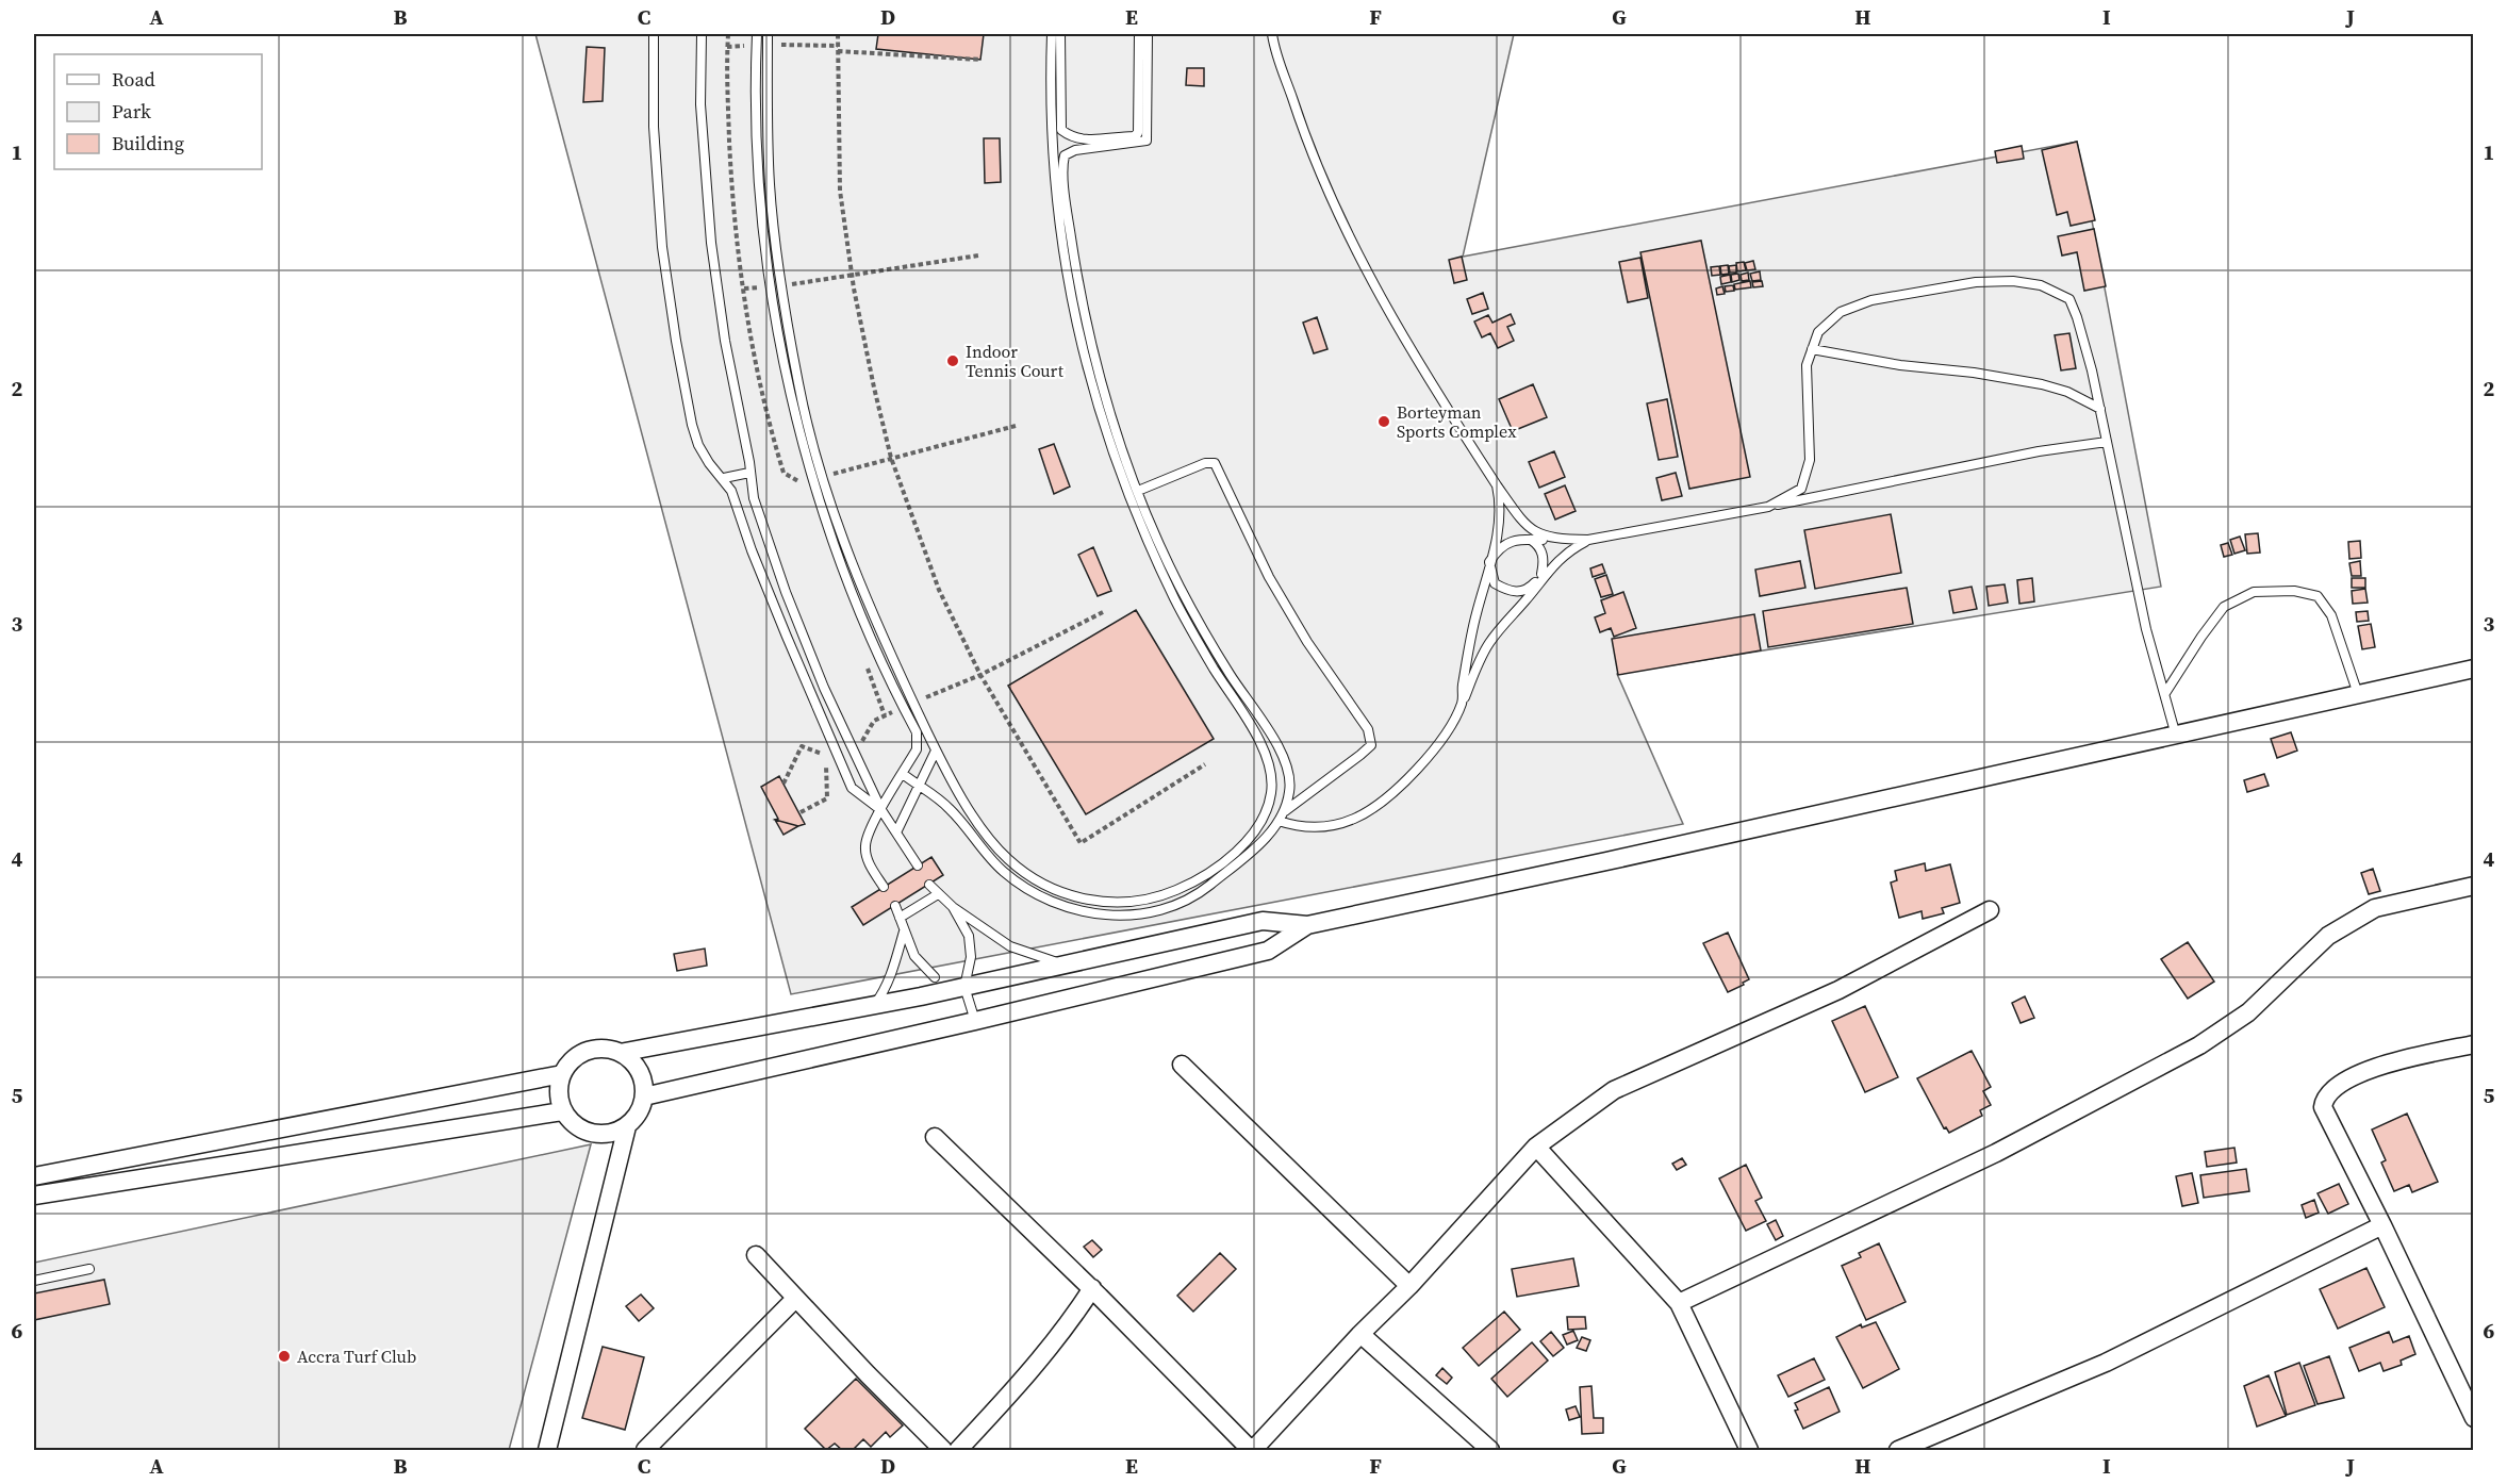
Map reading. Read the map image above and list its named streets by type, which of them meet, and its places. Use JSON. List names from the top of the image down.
{
  "places": ["Indoor Tennis Court", "Borteyman Sports Complex", "Accra Turf Club"],
  "legend": ["Road", "Park", "Building"],
  "grid": {
    "columns": [
      "A",
      "B",
      "C",
      "D",
      "E",
      "F",
      "G",
      "H",
      "I",
      "J"
    ],
    "rows": [
      "1",
      "2",
      "3",
      "4",
      "5",
      "6"
    ]
  }
}
